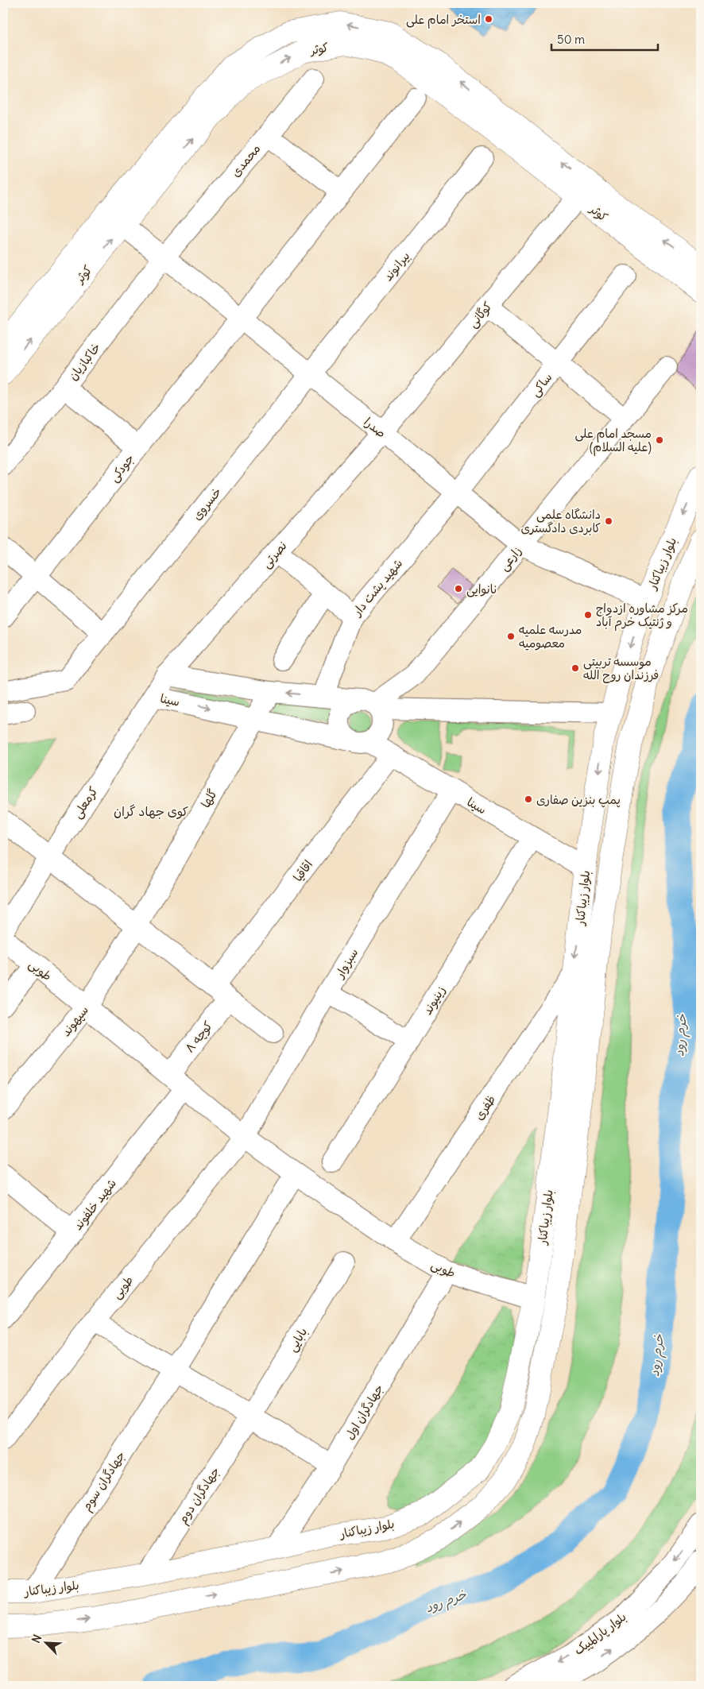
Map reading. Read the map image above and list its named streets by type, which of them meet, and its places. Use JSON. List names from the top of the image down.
{
  "streets": {
    "main road": ["کوثر", "بلوار زیباکنار"],
    "street": [
      "محمدی",
      "بیرانوند",
      "کوگانی",
      "خاکبازیان",
      "ساکی",
      "صدرا",
      "جودکی",
      "خسروی",
      "نصرتی",
      "زارعی",
      "شهید پشت دار",
      "سینا",
      "گلها",
      "کرمعلی",
      "اقاقیا",
      "سبزوار",
      "طوبی",
      "زینیوند",
      "سپهوند",
      "کوچه ۸",
      "ظفری",
      "شهید خلفوند",
      "بابایی",
      "جهادگران اول",
      "جهادگران سوم",
      "جهادگران دوم",
      "بلوار پارالمپیک"
    ]
  },
  "crossings": [
    ["کوثر", "کوگانی"],
    ["کوثر", "صدرا"],
    ["محمدی", "خاکبازیان"],
    ["محمدی", "صدرا"],
    ["بیرانوند", "صدرا"],
    ["بیرانوند", "خسروی"],
    ["کوگانی", "صدرا"],
    ["کوگانی", "نصرتی"],
    ["خاکبازیان", "صدرا"],
    ["ساکی", "صدرا"],
    ["ساکی", "شهید پشت دار"],
    ["صدرا", "جودکی"],
    ["صدرا", "خسروی"],
    ["صدرا", "نصرتی"],
    ["صدرا", "زارعی"],
    ["صدرا", "بلوار زیباکنار"],
    ["صدرا", "شهید پشت دار"],
    ["نصرتی", "کرمعلی"],
    ["زارعی", "سینا"],
    ["بلوار زیباکنار", "سینا"],
    ["بلوار زیباکنار", "طوبی"],
    ["بلوار زیباکنار", "ظفری"],
    ["بلوار زیباکنار", "جهادگران اول"],
    ["بلوار زیباکنار", "جهادگران سوم"],
    ["بلوار زیباکنار", "جهادگران دوم"],
    ["سینا", "گلها"],
    ["سینا", "کرمعلی"],
    ["سینا", "اقاقیا"],
    ["سینا", "سبزوار"],
    ["سینا", "زینیوند"],
    ["گلها", "سپهوند"],
    ["اقاقیا", "کوچه ۸"],
    ["سبزوار", "طوبی"],
    ["طوبی", "سپهوند"],
    ["طوبی", "کوچه ۸"],
    ["طوبی", "ظفری"],
    ["طوبی", "شهید خلفوند"],
    ["طوبی", "جهادگران اول"],
    ["طوبی", "جهادگران سوم"],
    ["بابایی", "جهادگران دوم"]
  ],
  "districts": ["کوی جهاد گران"],
  "water": ["خرم رود"],
  "places": [
    "استخر امام علی",
    "مسجد امام علی (علیه السلام)",
    "دانشگاه علمی کابردی دادگستری",
    "نانوایی",
    "مرکز مشاوره ازدواج و ژنتیک خرم آباد",
    "مدرسه علمیه معصومیه",
    "موسسه تربیتی فرزندان روح الله",
    "پمپ بنزین صفاری"
  ],
  "scale_bar": "50 m",
  "north": "top left"
}
